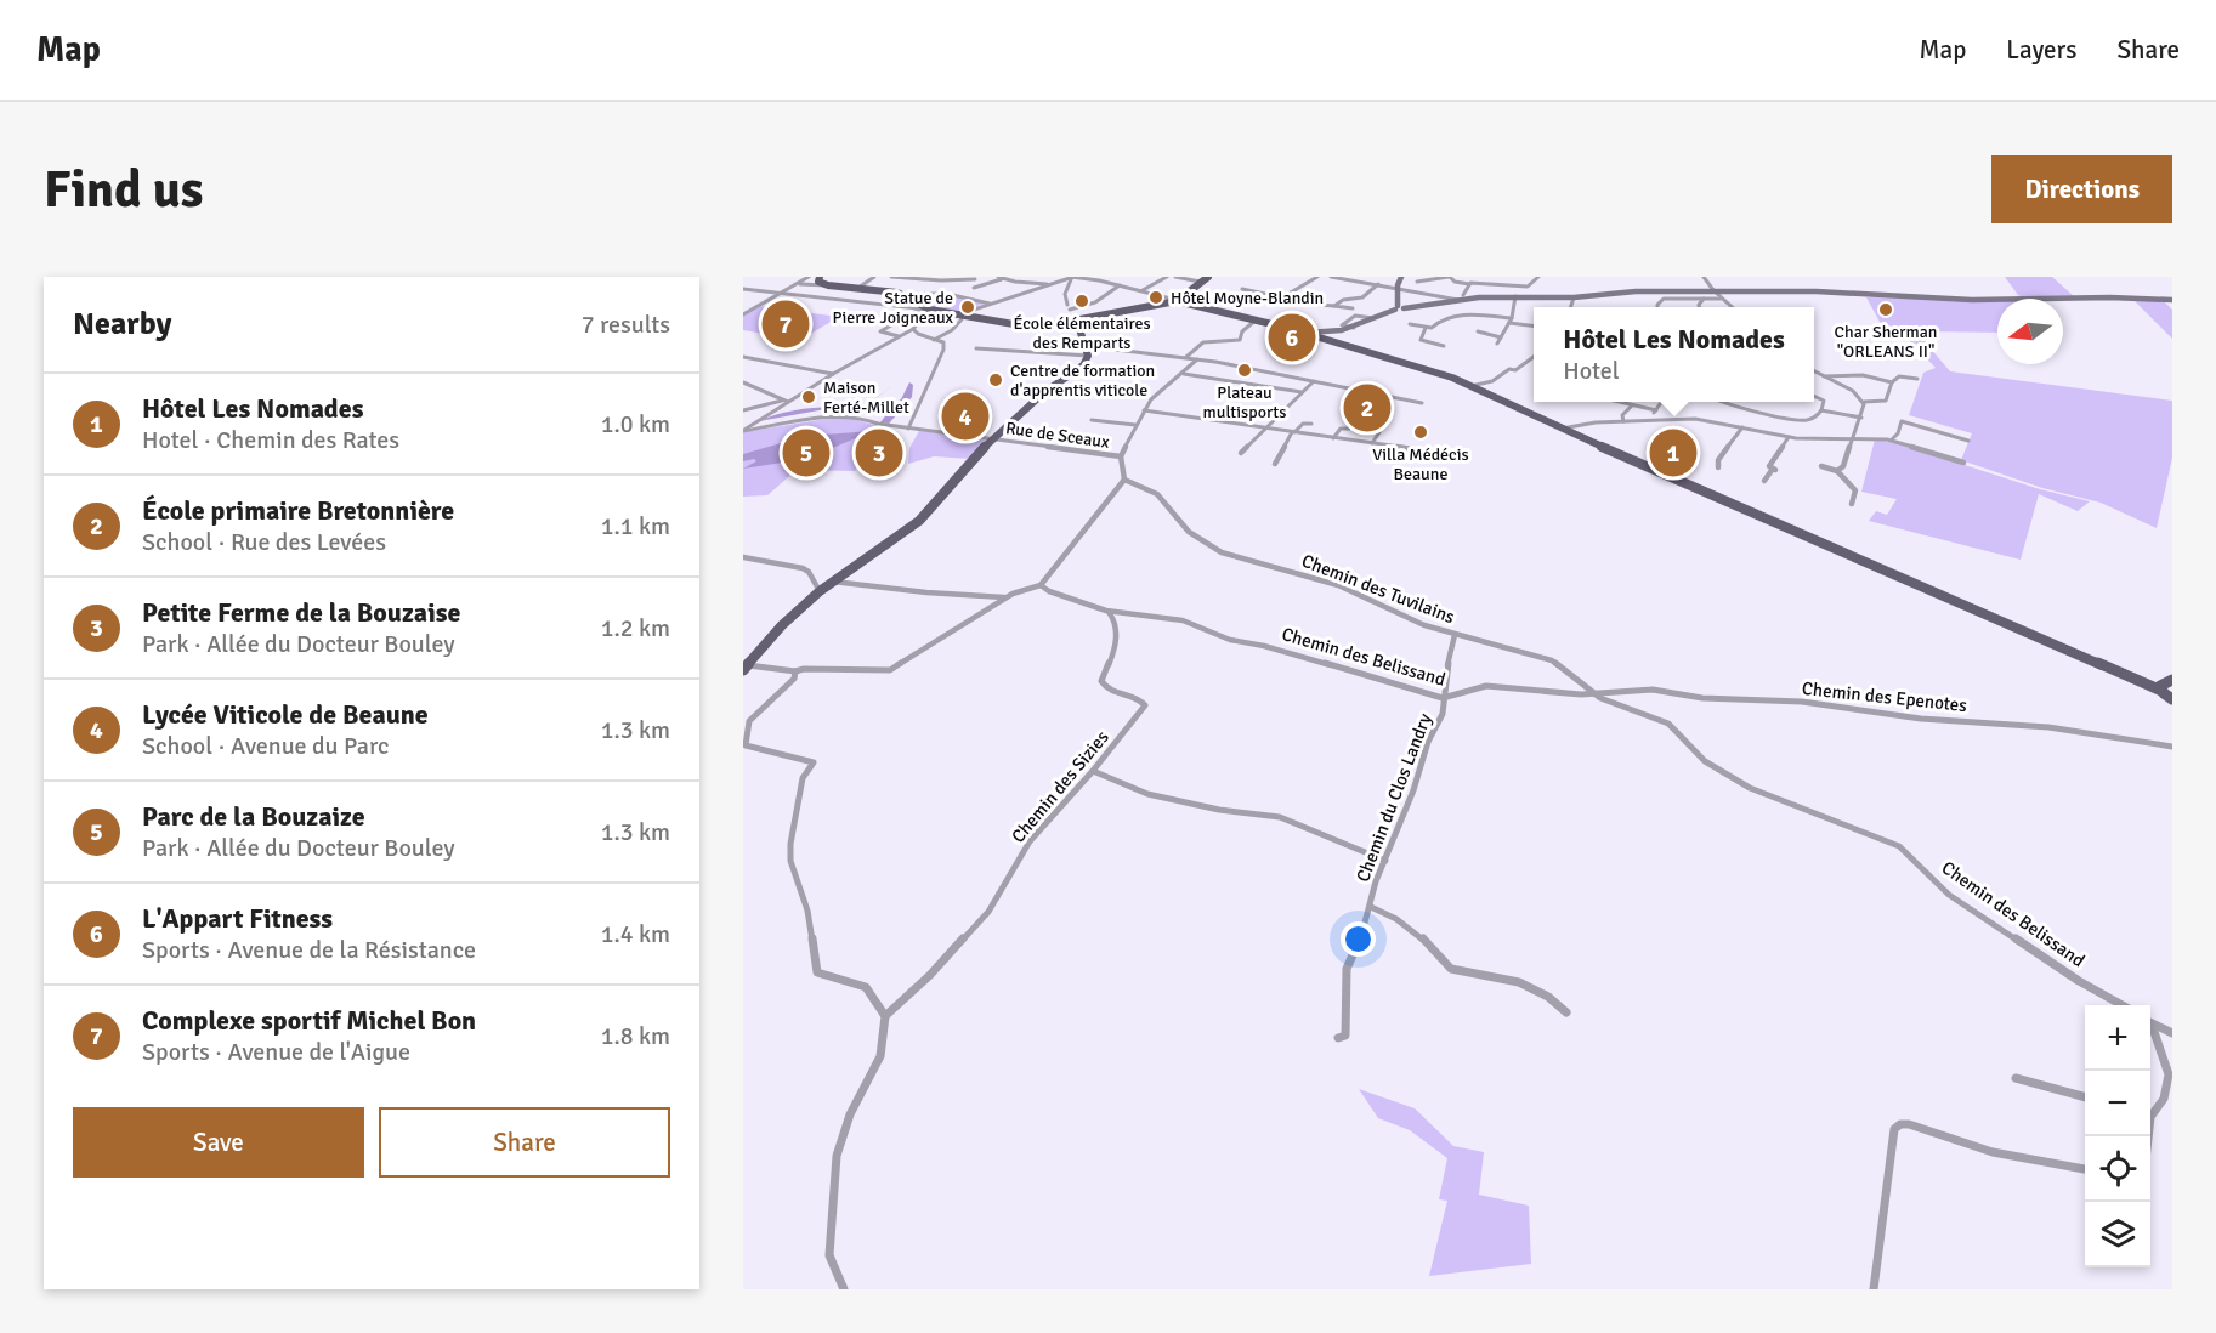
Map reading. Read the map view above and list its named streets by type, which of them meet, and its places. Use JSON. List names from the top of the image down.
{
  "streets": {
    "street": [
      "Rue de Sceaux",
      "Chemin des Tuvilains",
      "Chemin des Belissand",
      "Chemin des Epenotes",
      "Chemin des Sizies",
      "Chemin du Clos Landry"
    ]
  },
  "crossings": [
    ["Chemin des Tuvilains", "Chemin des Belissand"],
    ["Chemin des Tuvilains", "Chemin des Epenotes"],
    ["Chemin des Belissand", "Chemin des Epenotes"],
    ["Chemin des Belissand", "Chemin des Sizies"],
    ["Chemin des Belissand", "Chemin du Clos Landry"]
  ],
  "places": [
    "Hôtel Moyne-Blandin",
    "École élémentaires des Remparts",
    "Statue de Pierre Joigneaux",
    "Char Sherman \"ORLEANS II\"",
    "Plateau multisports",
    "Centre de formation d'apprentis viticole",
    "Maison Ferté-Millet",
    "Villa Médécis Beaune"
  ],
  "north": "left",
  "page": {
    "header": "Map",
    "nav": ["Map", "Layers", "Share"],
    "buttons": [
      "Directions",
      ["Save", "Share"]
    ],
    "title": "Find us",
    "heading": ["Nearby", "7 results"],
    "pins": [
      "7",
      "6",
      "2",
      "4",
      "1",
      "3",
      "5"
    ],
    "popup": ["Hôtel Les Nomades", "Hotel"],
    "list": [
      {
        "mark": "1",
        "name": "Hôtel Les Nomades",
        "note": "Hotel · Chemin des Rates",
        "value": "1.0 km"
      },
      {
        "mark": "2",
        "name": "École primaire Bretonnière",
        "note": "School · Rue des Levées",
        "value": "1.1 km"
      },
      {
        "mark": "3",
        "name": "Petite Ferme de la Bouzaise",
        "note": "Park · Allée du Docteur Bouley",
        "value": "1.2 km"
      },
      {
        "mark": "4",
        "name": "Lycée Viticole de Beaune",
        "note": "School · Avenue du Parc",
        "value": "1.3 km"
      },
      {
        "mark": "5",
        "name": "Parc de la Bouzaize",
        "note": "Park · Allée du Docteur Bouley",
        "value": "1.3 km"
      },
      {
        "mark": "6",
        "name": "L'Appart Fitness",
        "note": "Sports · Avenue de la Résistance",
        "value": "1.4 km"
      },
      {
        "mark": "7",
        "name": "Complexe sportif Michel Bon",
        "note": "Sports · Avenue de l'Aigue",
        "value": "1.8 km"
      }
    ],
    "map_buttons": ["+", "−"]
  }
}
